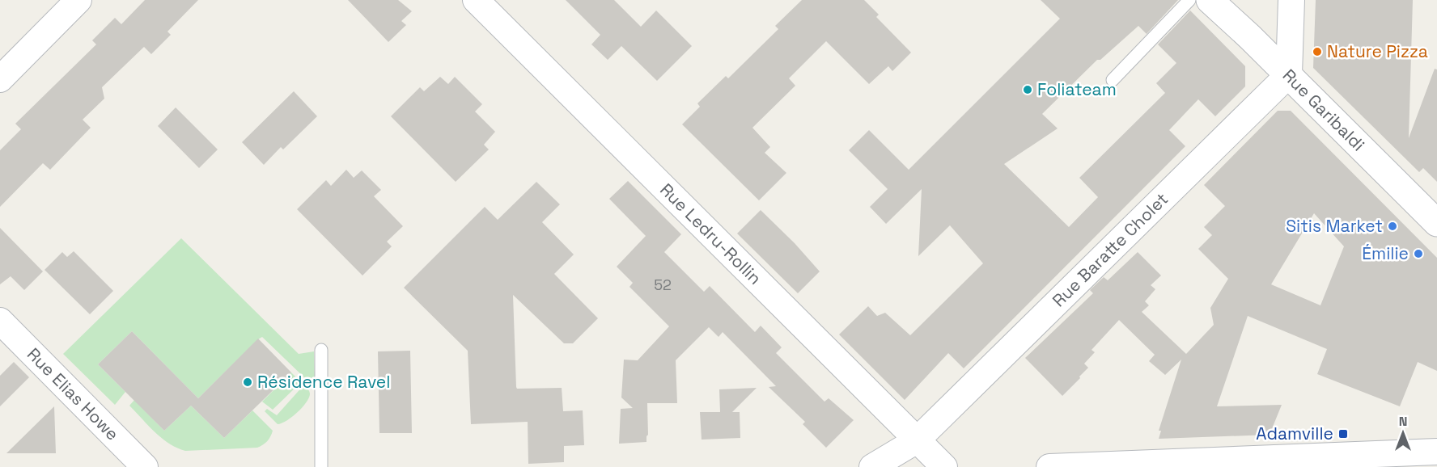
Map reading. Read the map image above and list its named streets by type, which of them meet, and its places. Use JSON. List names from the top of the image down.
{
  "streets": {
    "street": [
      "Rue Garibaldi",
      "Rue Ledru-Rollin",
      "Rue Baratte Cholet",
      "Rue Elias Howe"
    ]
  },
  "crossings": [
    ["Rue Garibaldi", "Rue Baratte Cholet"],
    ["Rue Ledru-Rollin", "Rue Baratte Cholet"]
  ],
  "places": {
    "other": [
      "Nature Pizza",
      "Foliateam",
      "Sitis Market",
      "Émilie",
      "Résidence Ravel"
    ],
    "transit": ["Adamville"]
  },
  "house_numbers": ["52"],
  "north": "top"
}
